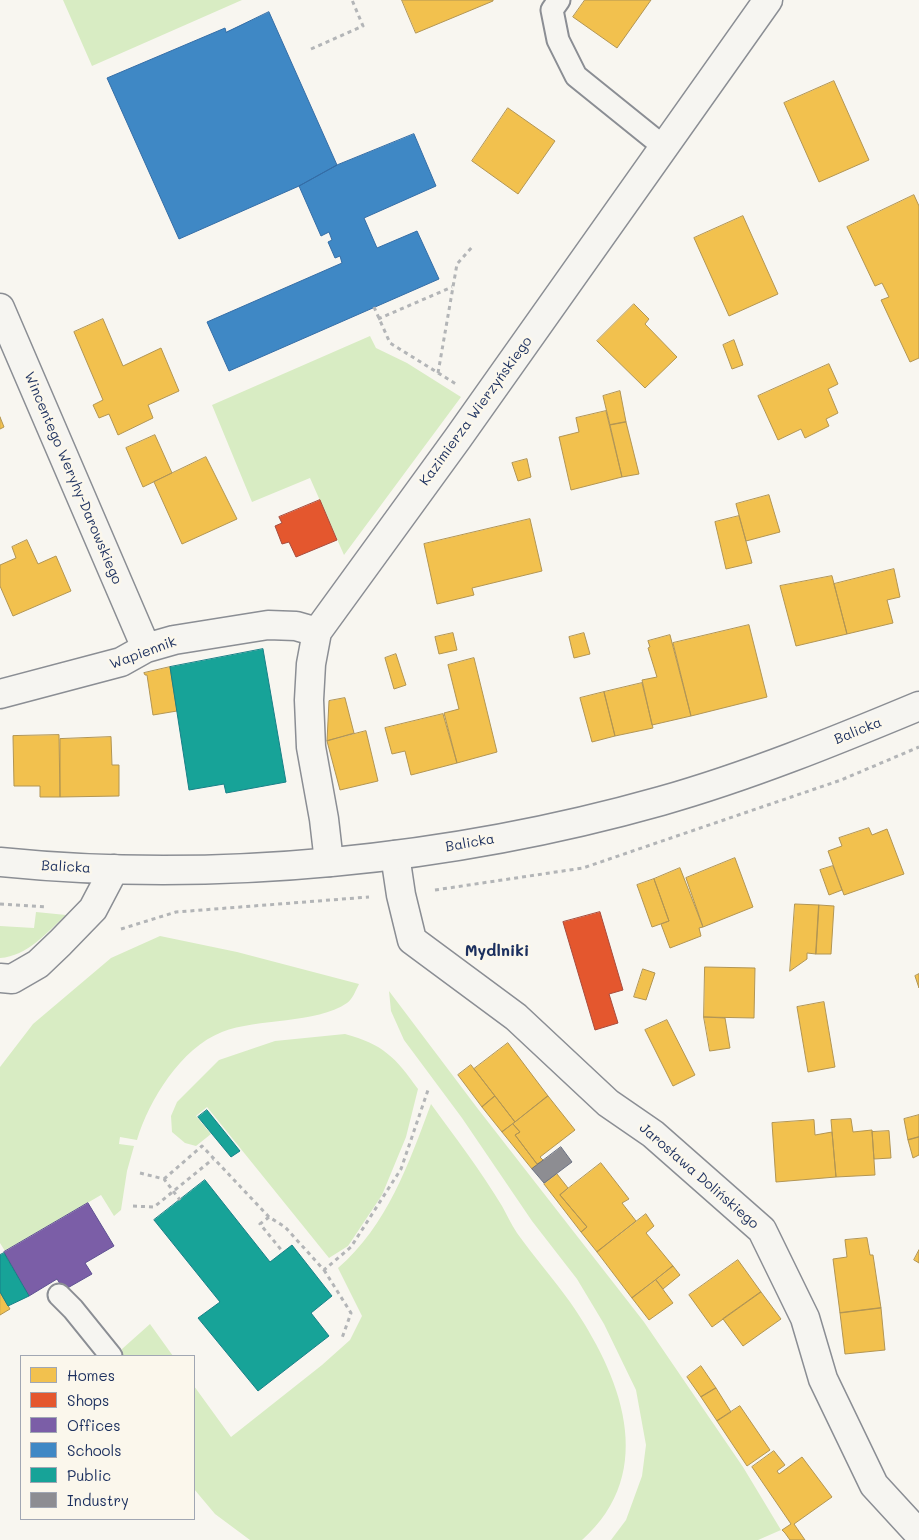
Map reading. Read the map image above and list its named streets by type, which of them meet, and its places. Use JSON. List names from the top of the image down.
{
  "streets": {
    "street": [
      "Kazimierza Wierzyńskiego",
      "Wincentego Weryhy-Darowskiego",
      "Wapiennik",
      "Balicka",
      "Jarosława Dolińskiego"
    ]
  },
  "crossings": [
    ["Kazimierza Wierzyńskiego", "Wapiennik"],
    ["Kazimierza Wierzyńskiego", "Balicka"],
    ["Wincentego Weryhy-Darowskiego", "Wapiennik"],
    ["Balicka", "Jarosława Dolińskiego"]
  ],
  "districts": ["Mydlniki"],
  "legend": [
    "Homes",
    "Shops",
    "Offices",
    "Schools",
    "Public",
    "Industry"
  ]
}
